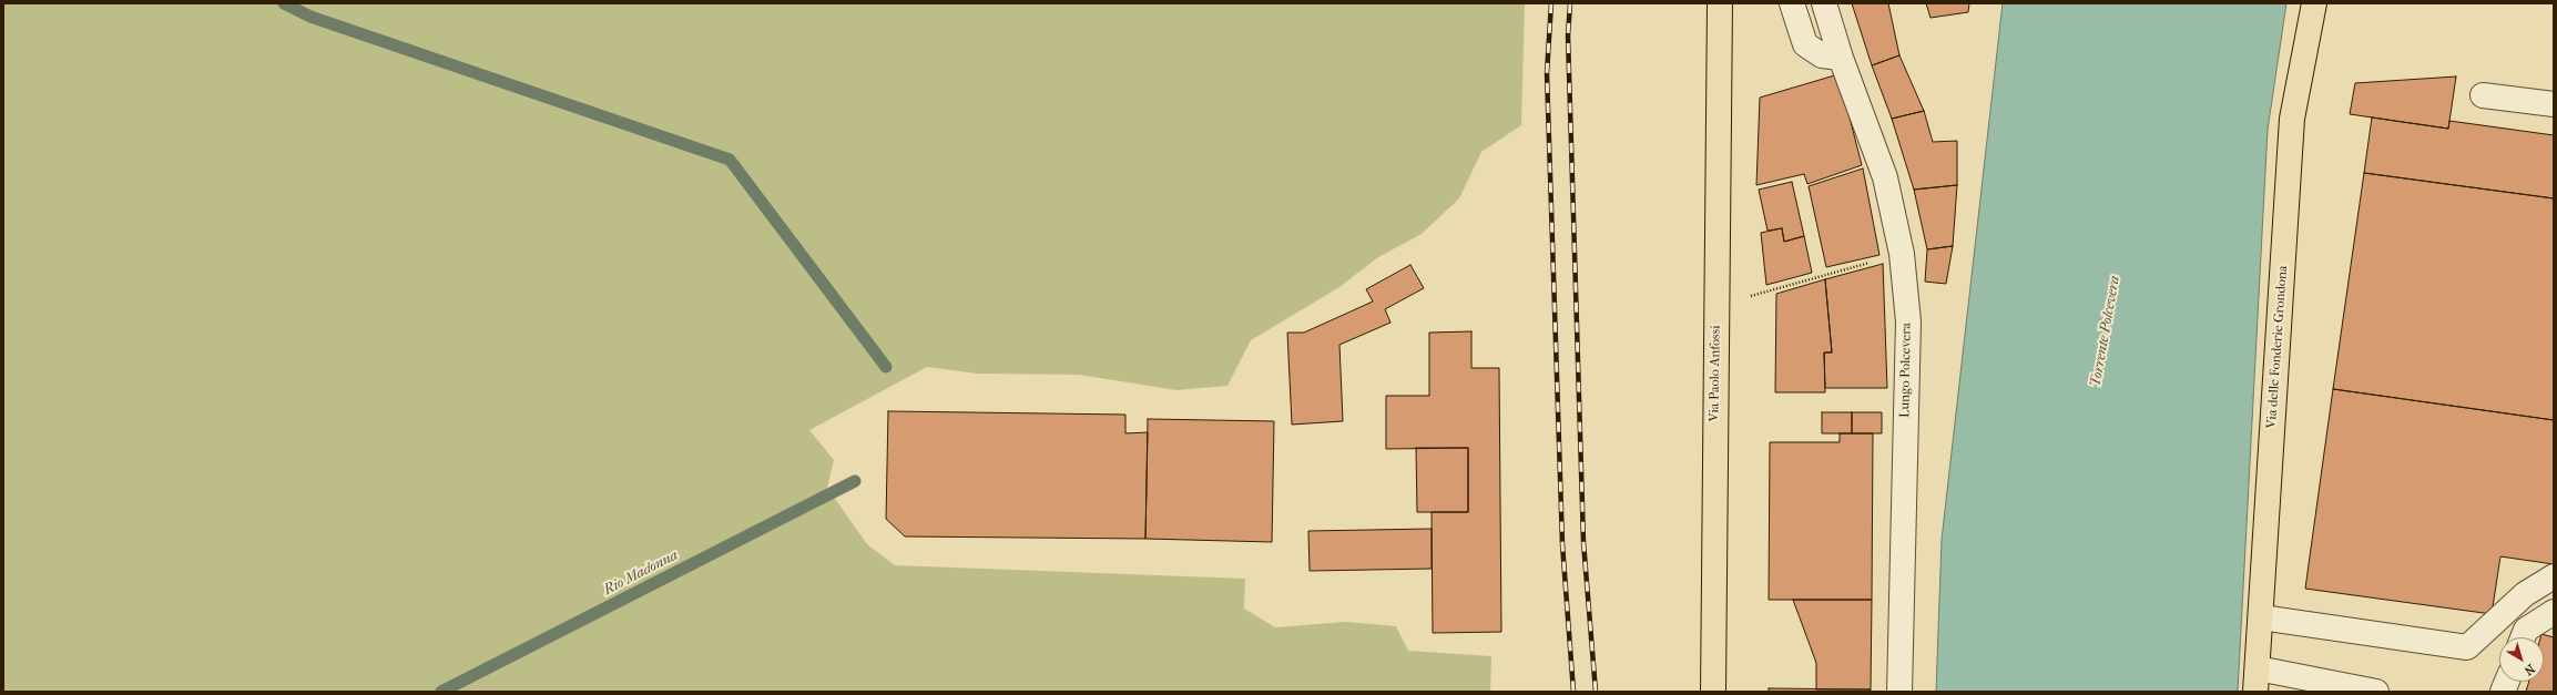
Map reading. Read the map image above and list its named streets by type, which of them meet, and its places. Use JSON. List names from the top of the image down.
{
  "streets": {
    "main road": ["Via delle Fonderie Grondona", "Via Paolo Anfossi"],
    "street": ["Lungo Polcevera"]
  },
  "water": ["Torrente Polcevera", "Rio Madonna"],
  "north": "bottom right"
}
